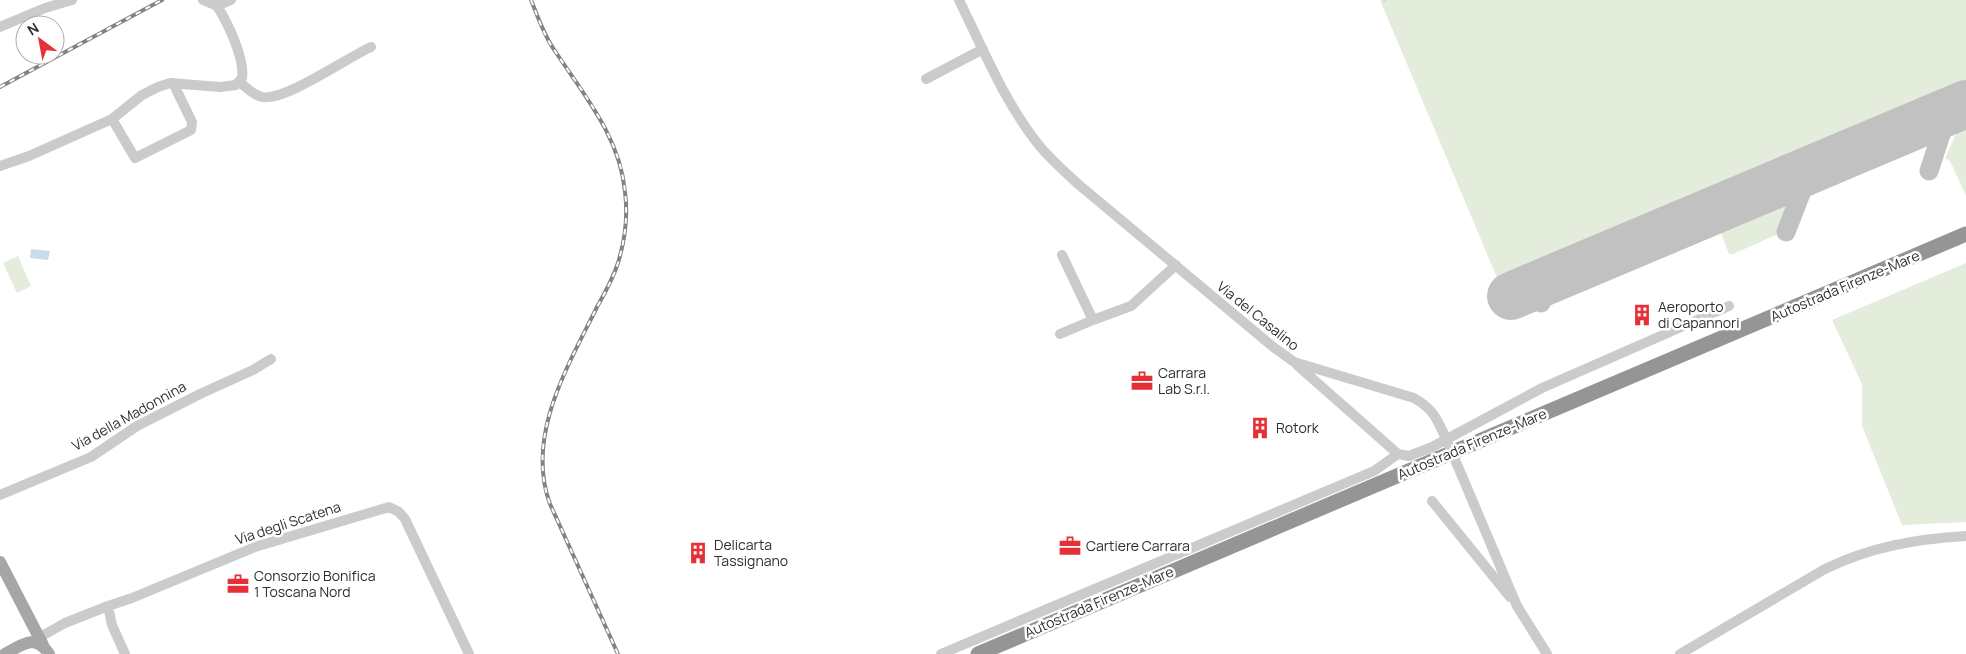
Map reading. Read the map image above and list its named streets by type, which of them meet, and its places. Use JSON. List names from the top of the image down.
{
  "streets": {
    "highway": ["Autostrada Firenze-Mare"],
    "street": ["Via del Casalino", "Via della Madonnina", "Via degli Scatena"]
  },
  "places": {
    "building": ["Aeroporto di Capannori", "Rotork", "Delicarta Tassignano"],
    "office": ["Carrara Lab S.r.l.", "Cartiere Carrara", "Consorzio Bonifica 1 Toscana Nord"]
  },
  "north": "top left"
}
